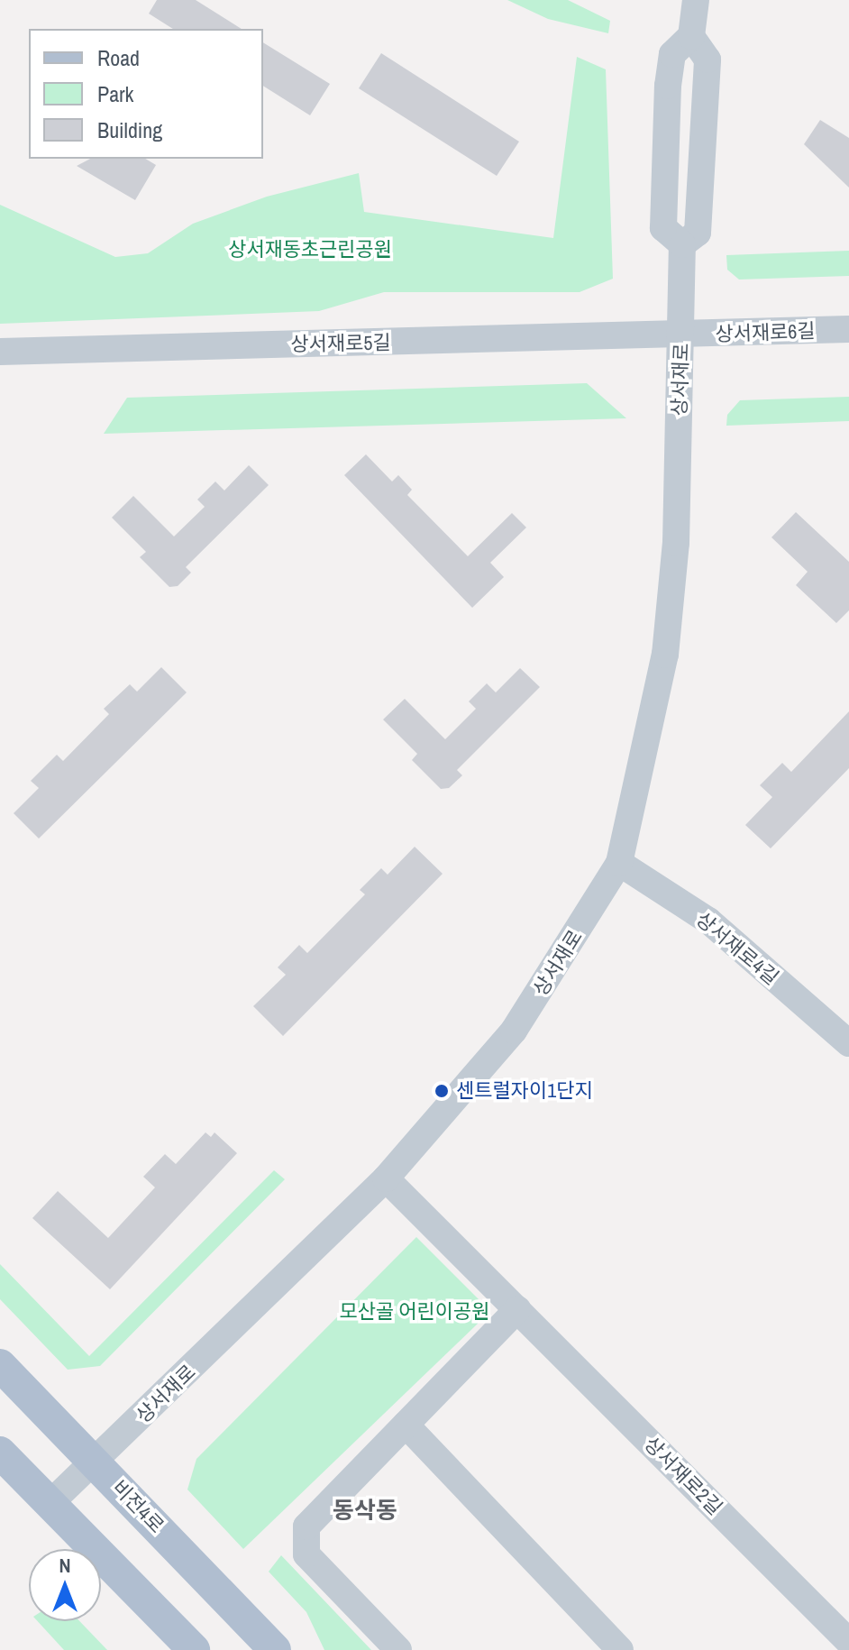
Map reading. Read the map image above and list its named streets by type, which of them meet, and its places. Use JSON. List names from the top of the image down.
{
  "streets": {
    "main road": ["비전4로"],
    "street": [
      "상서재로6길",
      "상서재로5길",
      "상서재로",
      "상서재로4길",
      "상서재로2길"
    ]
  },
  "crossings": [
    ["상서재로6길", "상서재로5길"],
    ["상서재로6길", "상서재로"],
    ["상서재로5길", "상서재로"],
    ["상서재로", "상서재로4길"],
    ["상서재로", "상서재로2길"],
    ["상서재로", "비전4로"]
  ],
  "districts": ["동삭동"],
  "parks": ["상서재동초근린공원", "모산골 어린이공원"],
  "places": ["센트럴자이1단지"],
  "legend": ["Road", "Park", "Building"],
  "north": "top"
}
